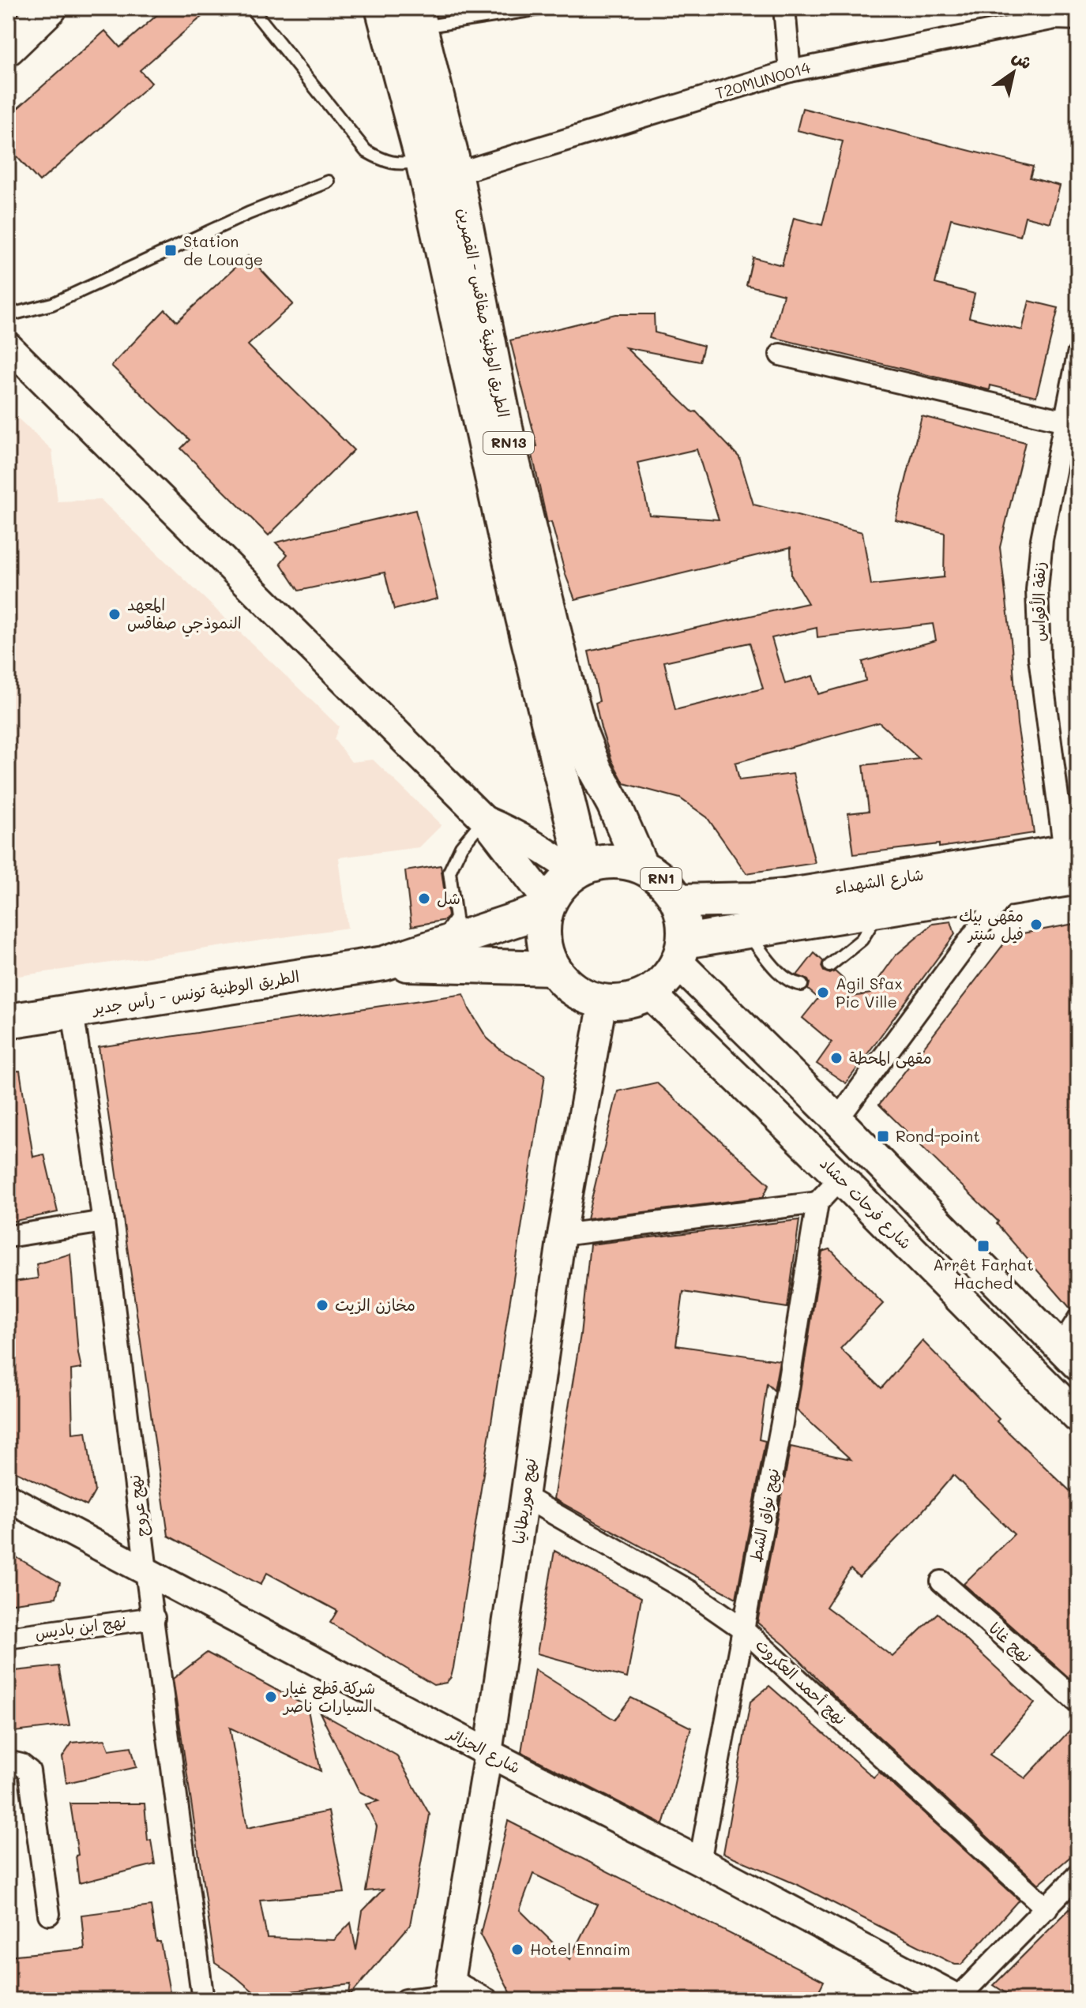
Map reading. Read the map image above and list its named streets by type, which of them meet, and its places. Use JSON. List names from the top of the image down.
{
  "streets": {
    "main road": [
      "الطريق الوطنية صفاقس - القصرين",
      "RN13",
      "RN1",
      "شارع الشهداء",
      "الطريق الوطنية تونس - رأس جدير",
      "شارع فرحات حشاد"
    ],
    "street": [
      "T20MUN0014",
      "زنقة الأقواس",
      "نهج موريطانيا",
      "نهج عروج",
      "نهج نواق الشط",
      "نهج ابن باديس",
      "نهج غانا",
      "نهج أحمد العكروت",
      "شارع الجزائر"
    ]
  },
  "crossings": [
    ["T20MUN0014", "الطريق الوطنية صفاقس - القصرين"],
    ["الطريق الوطنية صفاقس - القصرين", "RN1"],
    ["الطريق الوطنية صفاقس - القصرين", "شارع الشهداء"],
    ["الطريق الوطنية صفاقس - القصرين", "الطريق الوطنية تونس - رأس جدير"],
    ["الطريق الوطنية صفاقس - القصرين", "شارع فرحات حشاد"],
    ["الطريق الوطنية صفاقس - القصرين", "نهج موريطانيا"],
    ["زنقة الأقواس", "شارع الشهداء"],
    ["RN1", "شارع الشهداء"],
    ["RN1", "الطريق الوطنية تونس - رأس جدير"],
    ["RN1", "شارع فرحات حشاد"],
    ["RN1", "نهج موريطانيا"],
    ["شارع الشهداء", "الطريق الوطنية تونس - رأس جدير"],
    ["شارع الشهداء", "شارع فرحات حشاد"],
    ["شارع الشهداء", "نهج موريطانيا"],
    ["الطريق الوطنية تونس - رأس جدير", "شارع فرحات حشاد"],
    ["الطريق الوطنية تونس - رأس جدير", "نهج موريطانيا"],
    ["الطريق الوطنية تونس - رأس جدير", "نهج عروج"],
    ["شارع فرحات حشاد", "نهج موريطانيا"],
    ["نهج موريطانيا", "نهج أحمد العكروت"],
    ["نهج موريطانيا", "شارع الجزائر"],
    ["نهج عروج", "نهج ابن باديس"],
    ["نهج عروج", "شارع الجزائر"],
    ["نهج نواق الشط", "نهج أحمد العكروت"],
    ["نهج نواق الشط", "شارع الجزائر"]
  ],
  "places": {
    "transit": ["Station de Louage", "Rond-point", "Arrêt Farhat Hached"],
    "other": [
      "المعهد النموذجي صفاقس",
      "شل",
      "مقهى بيك فيل سنتر",
      "Agil Sfax Pic Ville",
      "مقهى المحطة",
      "مخازن الزيت",
      "شركة قطع غيار السيارات ناصر",
      "Hotel Ennaim"
    ]
  },
  "north": "top right"
}
